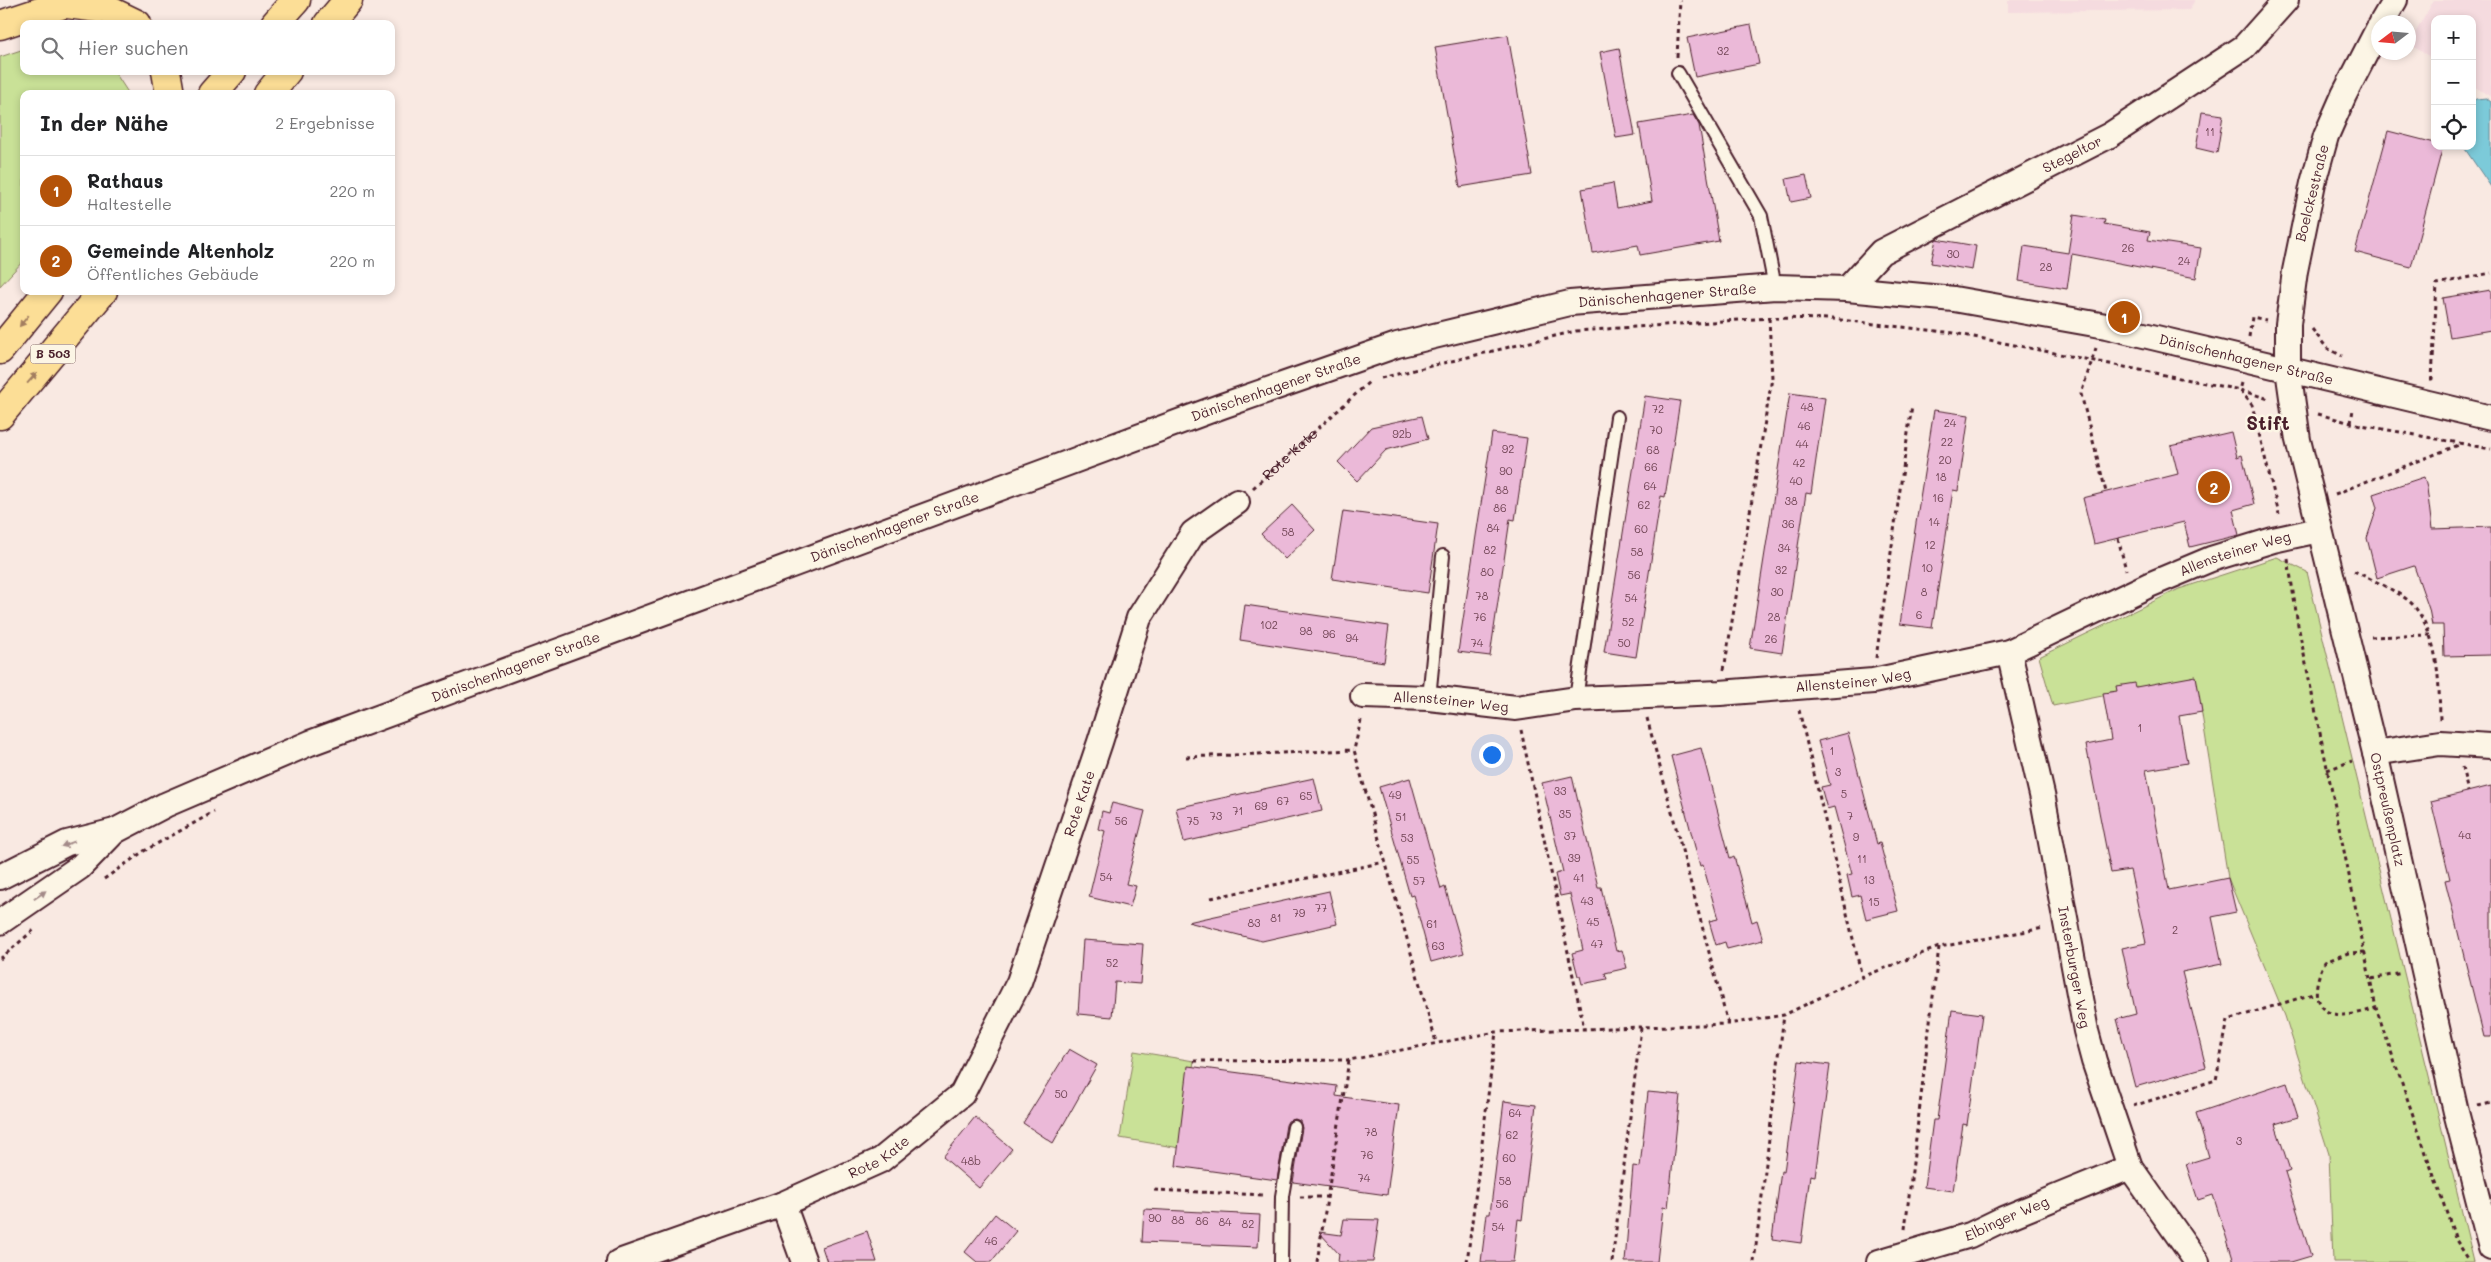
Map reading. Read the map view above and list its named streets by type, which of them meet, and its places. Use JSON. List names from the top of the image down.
{
  "streets": {
    "highway": ["B 503"],
    "street": [
      "Stegeltor",
      "Boelckestraße",
      "Dänischenhagener Straße",
      "Rote Kate",
      "Allensteiner Weg",
      "Ostpreußenplatz",
      "Insterburger Weg",
      "Elbinger Weg"
    ]
  },
  "crossings": [
    ["Stegeltor", "Dänischenhagener Straße"],
    ["Boelckestraße", "Dänischenhagener Straße"],
    ["Boelckestraße", "Ostpreußenplatz"],
    ["Dänischenhagener Straße", "Ostpreußenplatz"],
    ["Allensteiner Weg", "Ostpreußenplatz"],
    ["Allensteiner Weg", "Insterburger Weg"],
    ["Insterburger Weg", "Elbinger Weg"]
  ],
  "districts": ["Stift"],
  "house_numbers": [
    "32",
    "11",
    "26",
    "30",
    "24",
    "28",
    "48",
    "72",
    "24",
    "46",
    "70",
    "92b",
    "22",
    "44",
    "92",
    "68",
    "20",
    "42",
    "66",
    "90",
    "18",
    "40",
    "64",
    "88",
    "16",
    "38",
    "62",
    "86",
    "14",
    "36",
    "84",
    "60",
    "58",
    "12",
    "34",
    "82",
    "58",
    "10",
    "32",
    "80",
    "56",
    "30",
    "8",
    "78",
    "54",
    "6",
    "76",
    "28",
    "52",
    "102",
    "98",
    "96",
    "94",
    "26",
    "74",
    "50",
    "1",
    "1",
    "3",
    "33",
    "5",
    "49",
    "65",
    "67",
    "69",
    "71",
    "35",
    "73",
    "7",
    "51",
    "56",
    "75",
    "4a",
    "37",
    "9",
    "53",
    "39",
    "11",
    "55",
    "54",
    "41",
    "13",
    "57",
    "43",
    "15",
    "77",
    "79",
    "81",
    "45",
    "83",
    "61",
    "2",
    "47",
    "63",
    "52",
    "50",
    "64",
    "78",
    "62",
    "3",
    "76",
    "60",
    "48b",
    "74",
    "58",
    "56",
    "90",
    "88",
    "86",
    "84",
    "82",
    "54",
    "46"
  ],
  "north": "left",
  "page": {
    "map_buttons": ["+", "−"],
    "search": "Hier suchen",
    "heading": ["In der Nähe", "2 Ergebnisse"],
    "list": [
      {
        "mark": "1",
        "name": "Rathaus",
        "note": "Haltestelle",
        "value": "220 m"
      },
      {
        "mark": "2",
        "name": "Gemeinde Altenholz",
        "note": "Öffentliches Gebäude",
        "value": "220 m"
      }
    ],
    "pins": ["1", "2"]
  }
}
